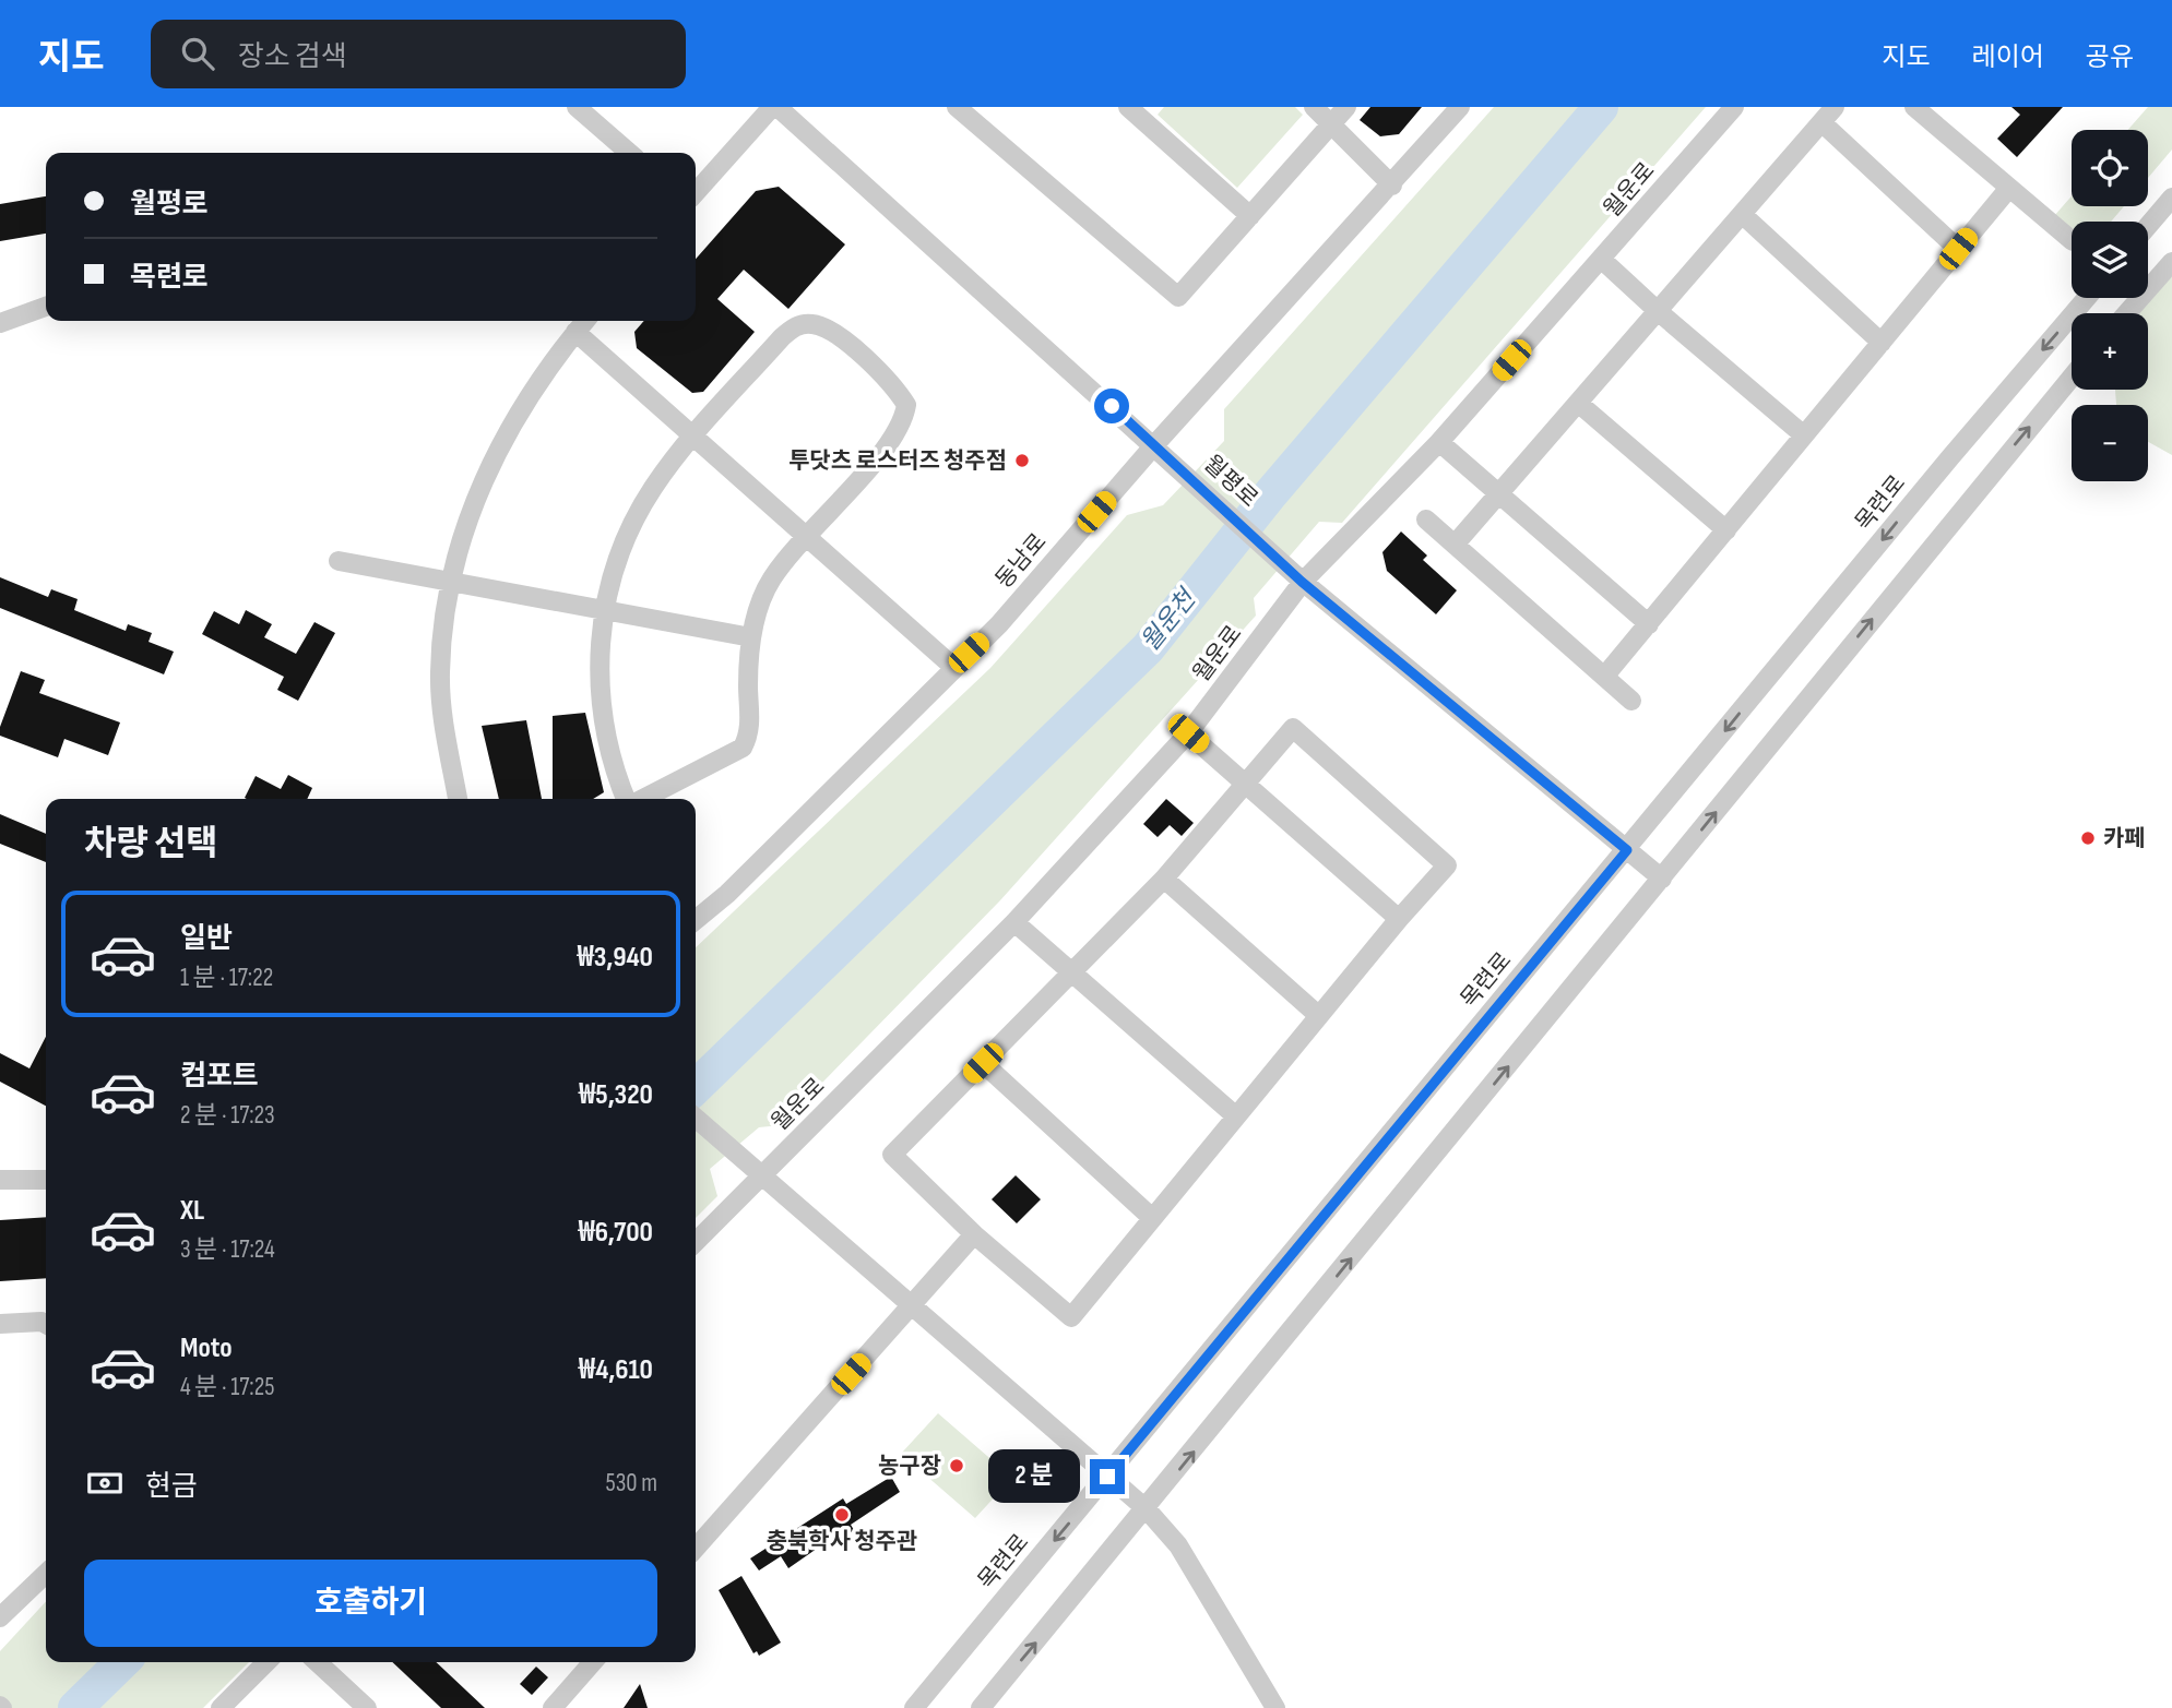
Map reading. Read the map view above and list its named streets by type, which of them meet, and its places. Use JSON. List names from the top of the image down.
{
  "streets": {
    "street": [
      "월운로",
      "월평로",
      "목련로",
      "동남로"
    ]
  },
  "crossings": [
    ["월운로", "월평로"],
    ["월평로", "목련로"],
    ["월평로", "동남로"]
  ],
  "water": ["월운천"],
  "places": [
    "투닷츠 로스터즈 청주점",
    "카페",
    "농구장",
    "충북학사 청주관"
  ],
  "page": {
    "header": "지도",
    "search": "장소 검색",
    "nav": ["지도", "레이어", "공유"],
    "map_buttons": ["+", "−"],
    "banner": ["월평로", "목련로"],
    "heading": "차량 선택",
    "list": [
      {
        "name": "일반",
        "note": "1 분 · 17:22",
        "value": "₩3,940"
      },
      {
        "name": "컴포트",
        "note": "2 분 · 17:23",
        "value": "₩5,320"
      },
      {
        "name": "XL",
        "note": "3 분 · 17:24",
        "value": "₩6,700"
      },
      {
        "name": "Moto",
        "note": "4 분 · 17:25",
        "value": "₩4,610"
      }
    ],
    "pay": ["현금", "530 m"],
    "bubble": "2 분",
    "buttons": "호출하기"
  }
}
